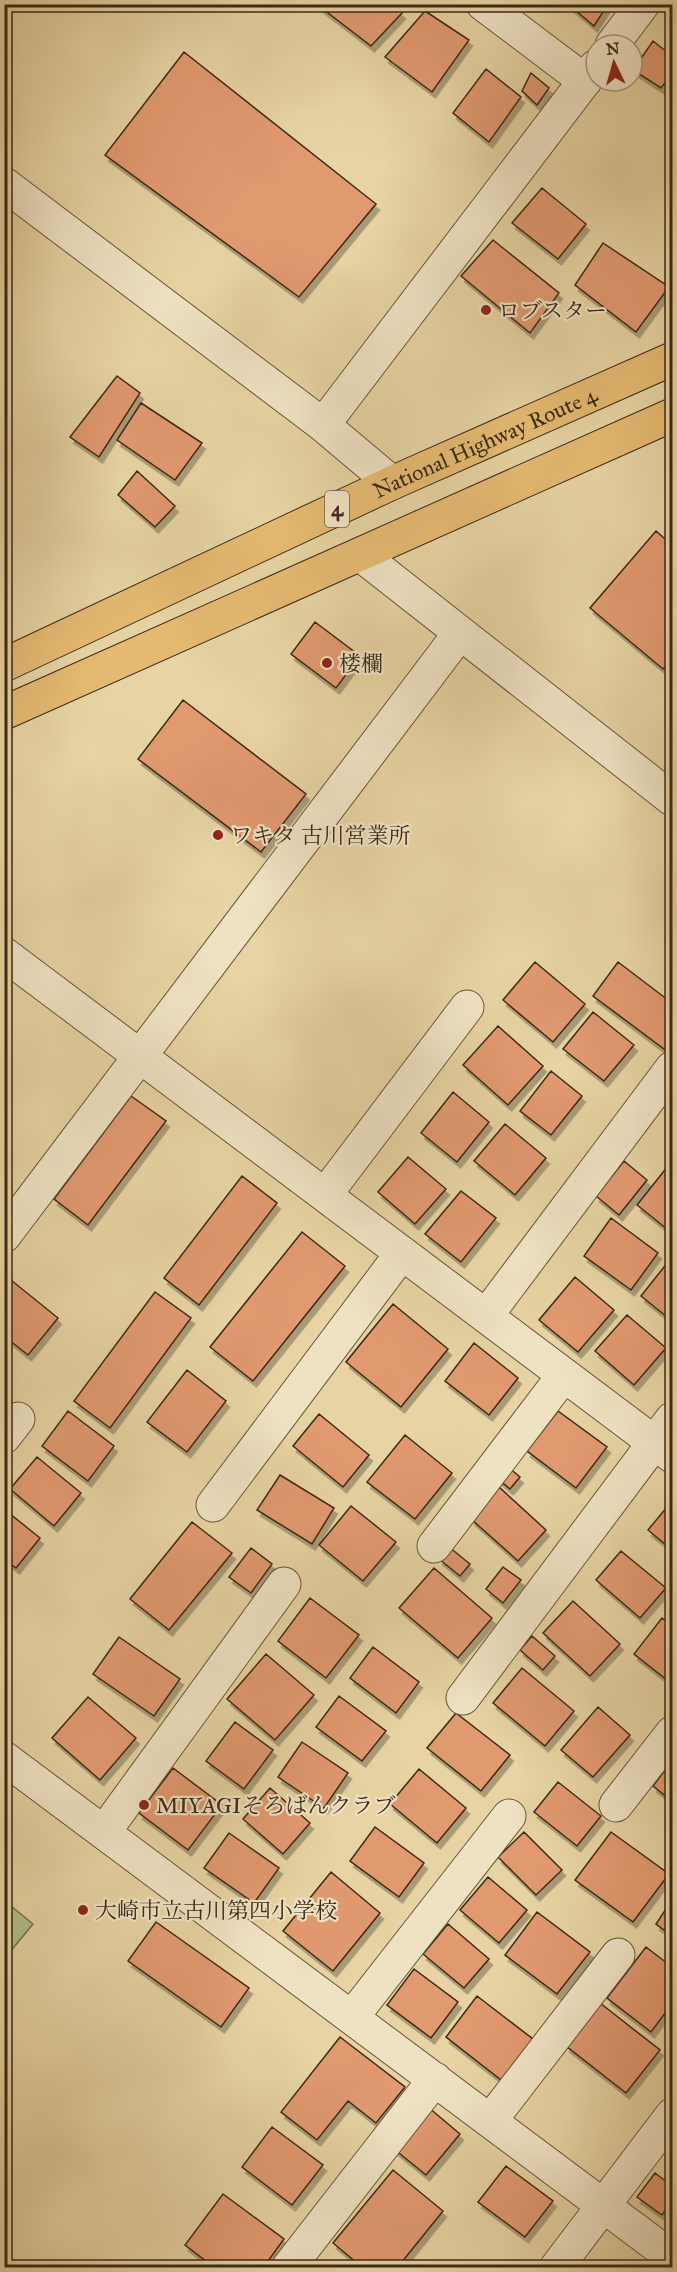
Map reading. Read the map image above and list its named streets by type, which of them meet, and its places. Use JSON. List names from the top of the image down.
{
  "streets": {
    "highway": ["National Highway Route 4", "4"]
  },
  "places": [
    "ロブスター",
    "楼欄",
    "ワキタ 古川営業所",
    "MIYAGIそろばんクラブ",
    "大崎市立古川第四小学校"
  ],
  "north": "top"
}
